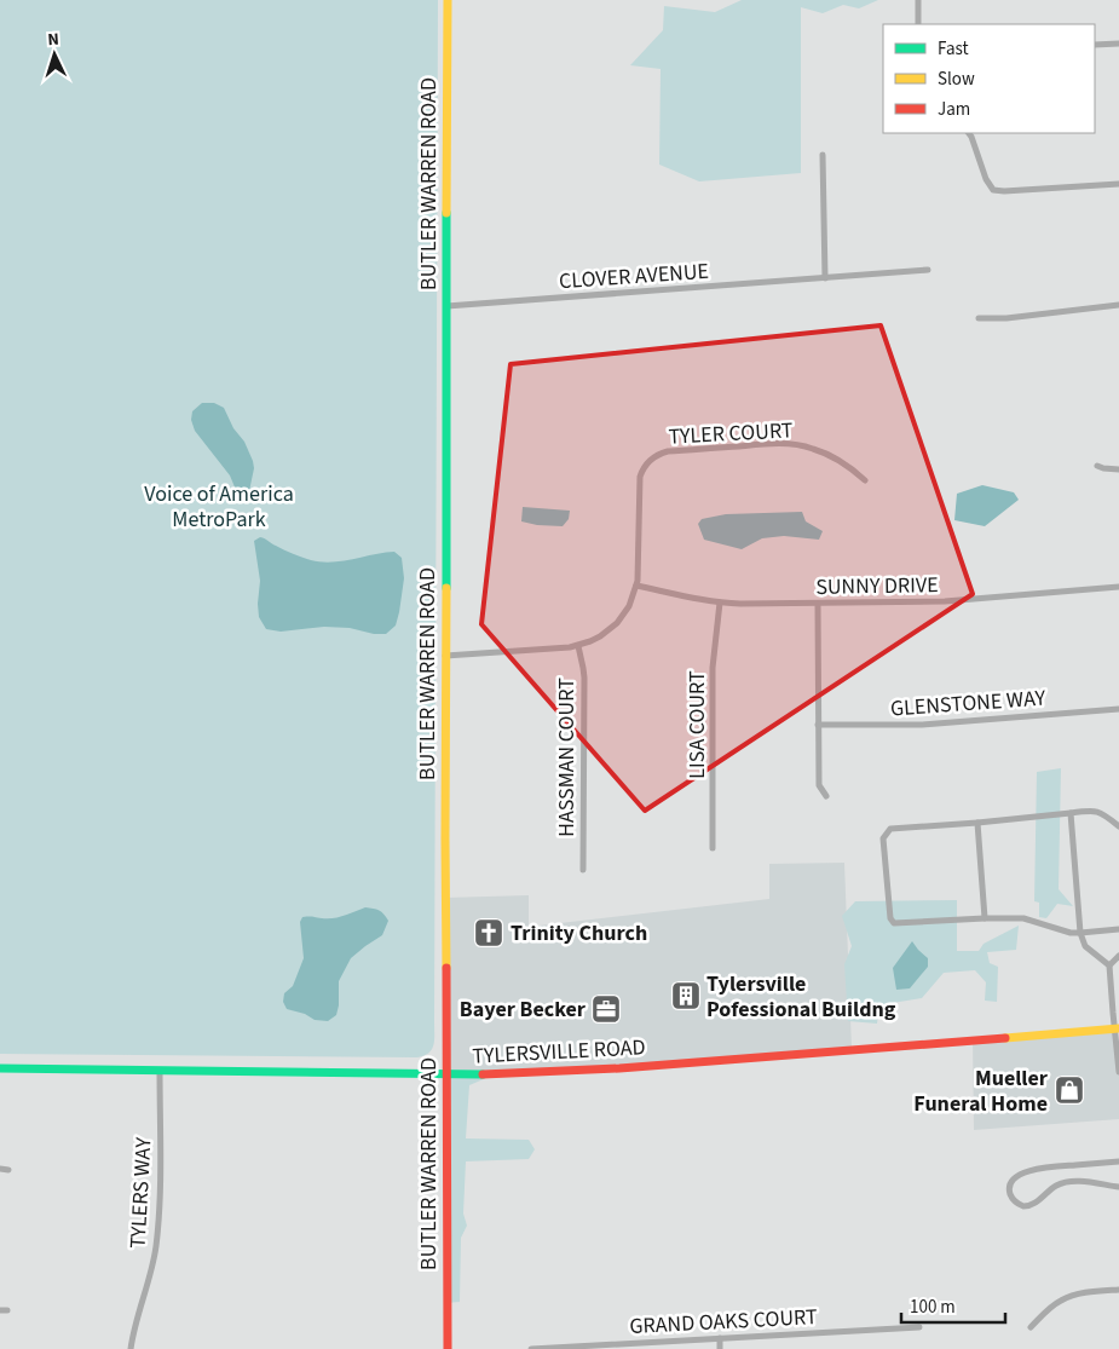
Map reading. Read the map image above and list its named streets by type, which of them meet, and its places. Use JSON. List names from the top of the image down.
{
  "streets": {
    "main road": ["BUTLER WARREN ROAD", "TYLERSVILLE ROAD"],
    "street": [
      "CLOVER AVENUE",
      "TYLER COURT",
      "SUNNY DRIVE",
      "GLENSTONE WAY",
      "LISA COURT",
      "HASSMAN COURT",
      "TYLERS WAY",
      "GRAND OAKS COURT"
    ]
  },
  "crossings": [
    ["BUTLER WARREN ROAD", "CLOVER AVENUE"],
    ["BUTLER WARREN ROAD", "TYLER COURT"],
    ["BUTLER WARREN ROAD", "TYLERSVILLE ROAD"],
    ["TYLER COURT", "SUNNY DRIVE"],
    ["TYLER COURT", "HASSMAN COURT"],
    ["SUNNY DRIVE", "LISA COURT"],
    ["TYLERSVILLE ROAD", "TYLERS WAY"]
  ],
  "parks": ["Voice of America MetroPark"],
  "places": {
    "church": ["Trinity Church"],
    "building": ["Tylersville Pofessional Buildng"],
    "office": ["Bayer Becker"],
    "shop": ["Mueller Funeral Home"]
  },
  "legend": ["Fast", "Slow", "Jam"],
  "scale_bar": "100 m",
  "north": "top"
}
